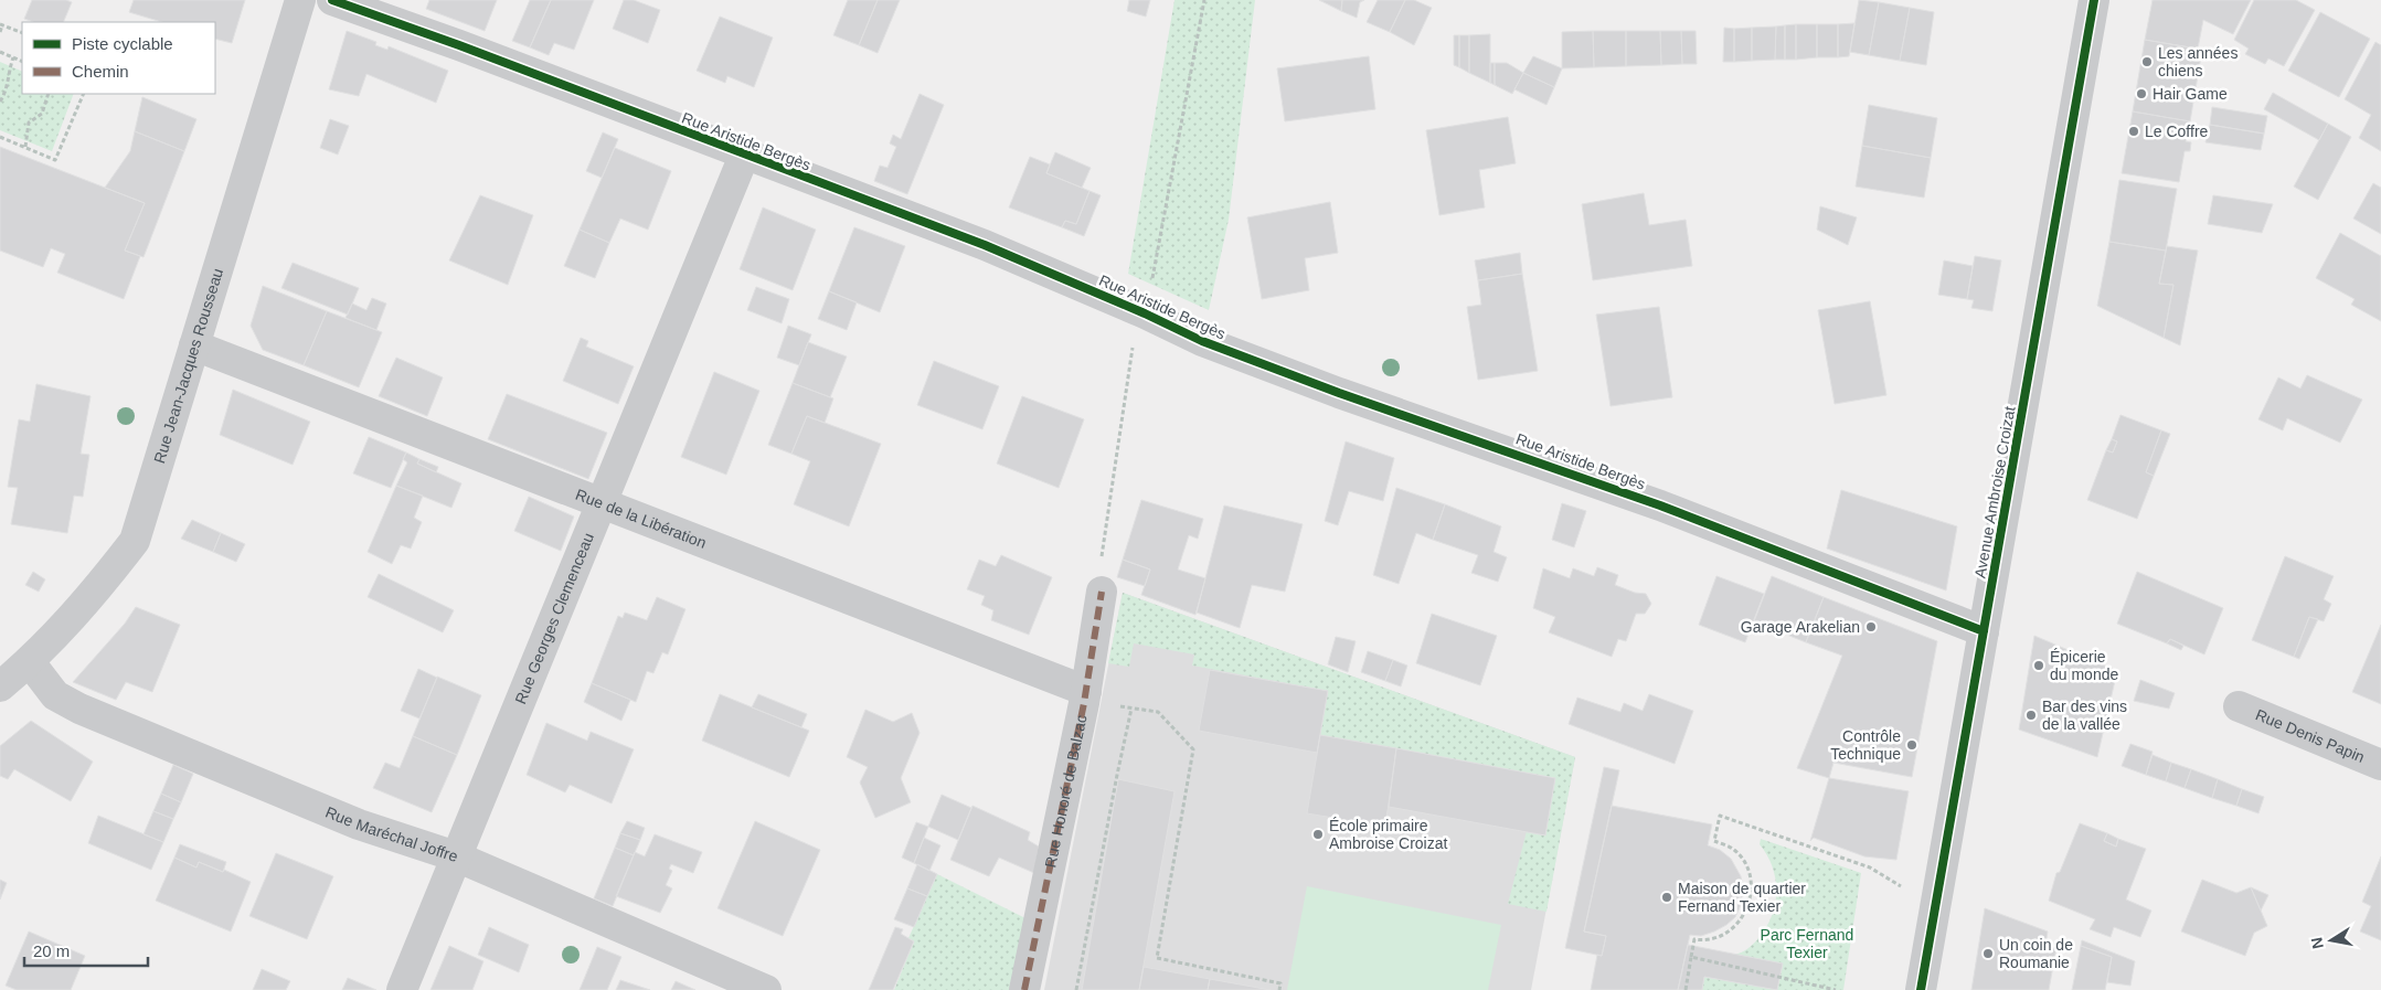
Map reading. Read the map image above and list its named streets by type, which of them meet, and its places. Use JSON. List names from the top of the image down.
{
  "streets": {
    "street": [
      "Rue Aristide Bergès",
      "Rue Jean-Jacques Rousseau",
      "Avenue Ambroise Croizat",
      "Rue de la Libération",
      "Rue Georges Clemenceau",
      "Rue Denis Papin",
      "Rue Honoré de Balzac",
      "Rue Maréchal Joffre"
    ]
  },
  "crossings": [
    ["Rue Aristide Bergès", "Avenue Ambroise Croizat"],
    ["Rue Aristide Bergès", "Rue Georges Clemenceau"],
    ["Rue Jean-Jacques Rousseau", "Rue de la Libération"],
    ["Rue Jean-Jacques Rousseau", "Rue Maréchal Joffre"],
    ["Rue de la Libération", "Rue Georges Clemenceau"],
    ["Rue de la Libération", "Rue Honoré de Balzac"],
    ["Rue Georges Clemenceau", "Rue Maréchal Joffre"]
  ],
  "parks": ["Parc Fernand Texier"],
  "places": [
    "Les années chiens",
    "Hair Game",
    "Le Coffre",
    "Garage Arakelian",
    "Épicerie du monde",
    "Bar des vins de la vallée",
    "Contrôle Technique",
    "École primaire Ambroise Croizat",
    "Maison de quartier Fernand Texier",
    "Un coin de Roumanie"
  ],
  "legend": ["Piste cyclable", "Chemin"],
  "scale_bar": "20 m",
  "north": "left"
}
